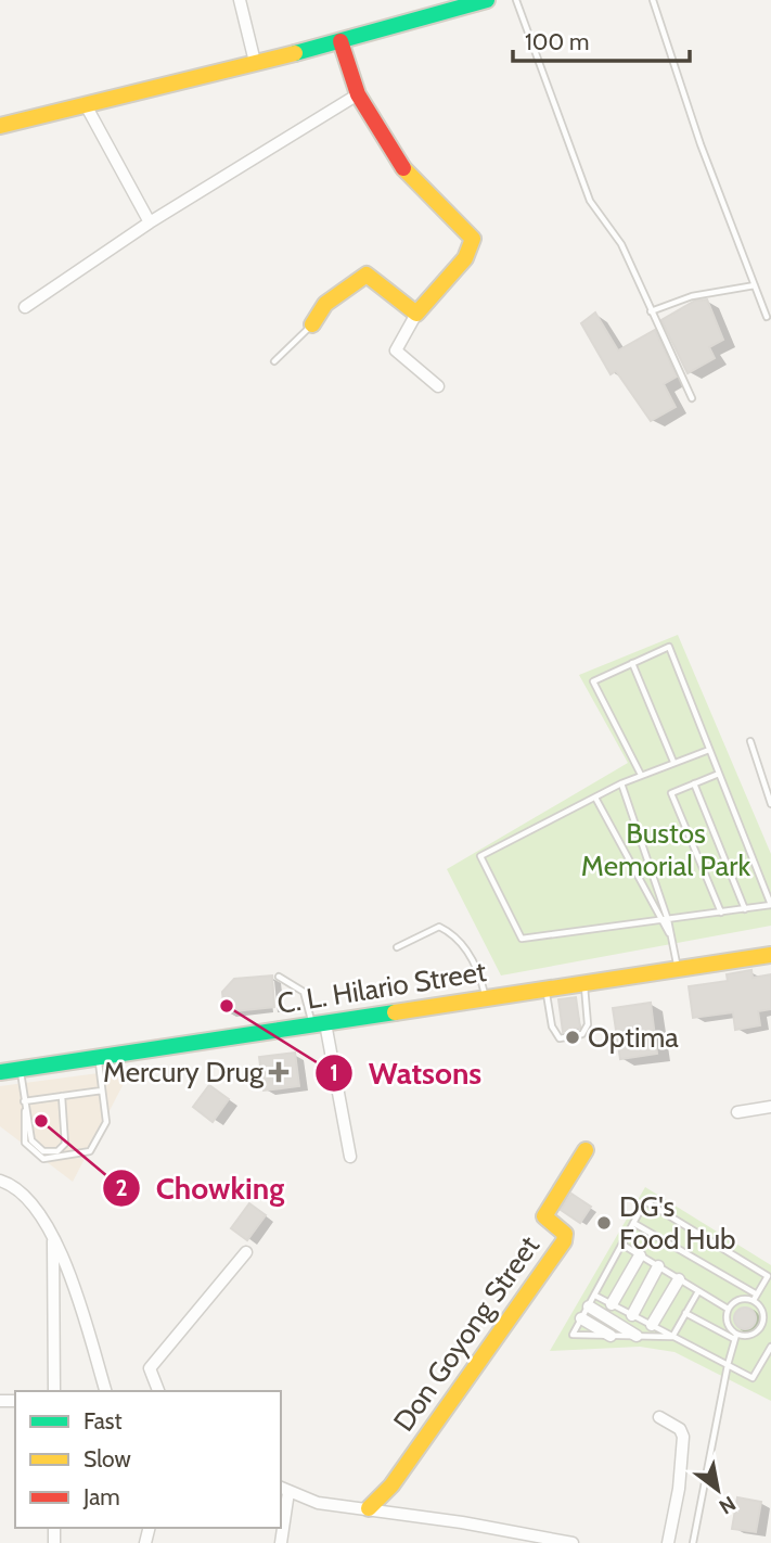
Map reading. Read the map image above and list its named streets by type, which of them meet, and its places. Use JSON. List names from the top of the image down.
{
  "streets": {
    "street": ["C. L. Hilario Street", "Don Goyong Street"]
  },
  "parks": ["Bustos Memorial Park"],
  "places": {
    "other": [
      "Watsons",
      "Optima",
      "Chowking",
      "DG's Food Hub"
    ],
    "health": ["Mercury Drug"]
  },
  "legend": ["Fast", "Slow", "Jam"],
  "scale_bar": "100 m",
  "north": "bottom right"
}
